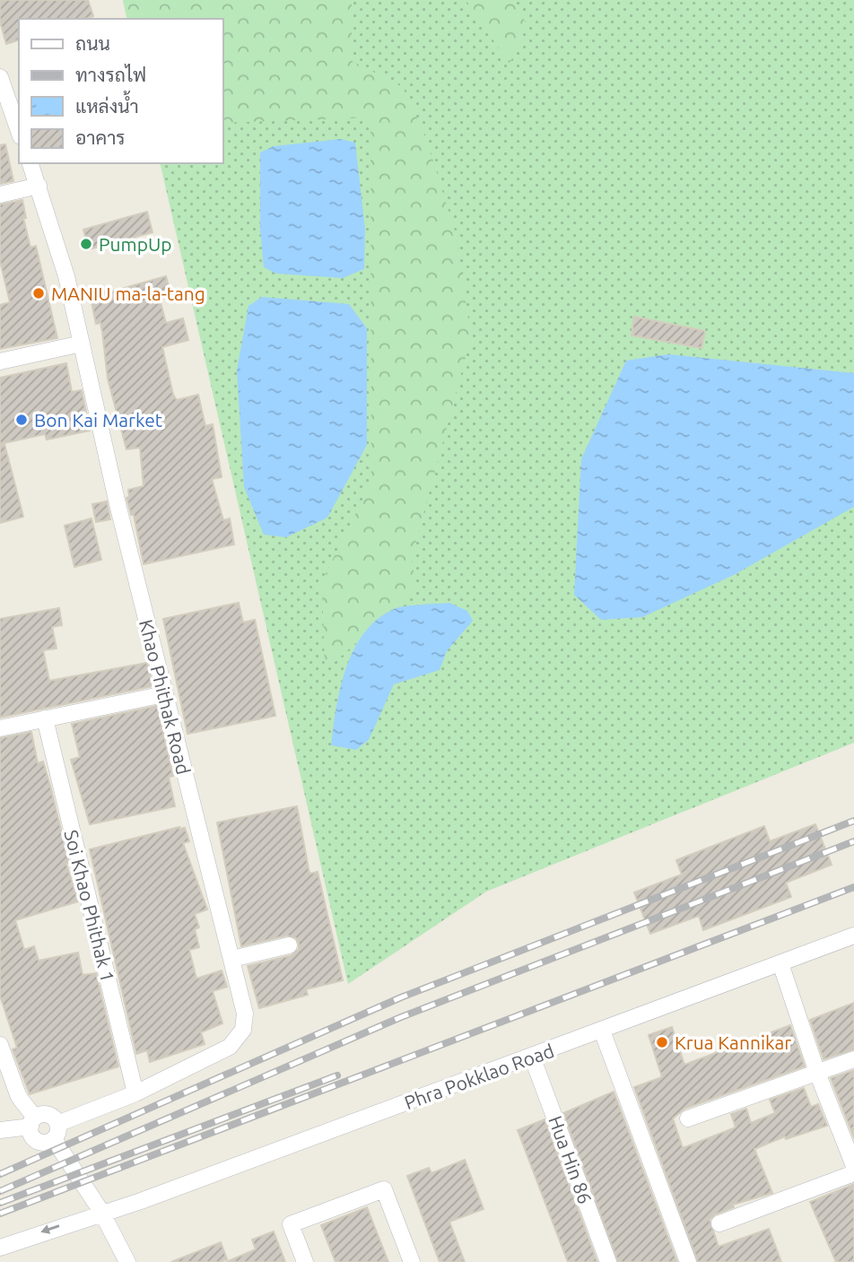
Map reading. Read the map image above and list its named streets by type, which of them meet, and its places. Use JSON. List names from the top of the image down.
{
  "streets": {
    "street": [
      "Khao Phithak Road",
      "Soi Khao Phithak 1",
      "Phra Pokklao Road",
      "Hua Hin 86"
    ]
  },
  "crossings": [
    ["Khao Phithak Road", "Soi Khao Phithak 1"],
    ["Phra Pokklao Road", "Hua Hin 86"]
  ],
  "places": [
    "PumpUp",
    "MANIU ma-la-tang",
    "Bon Kai Market",
    "Krua Kannikar"
  ],
  "legend": [
    "ถนน",
    "ทางรถไฟ",
    "แหล่งน้ำ",
    "อาคาร"
  ]
}
